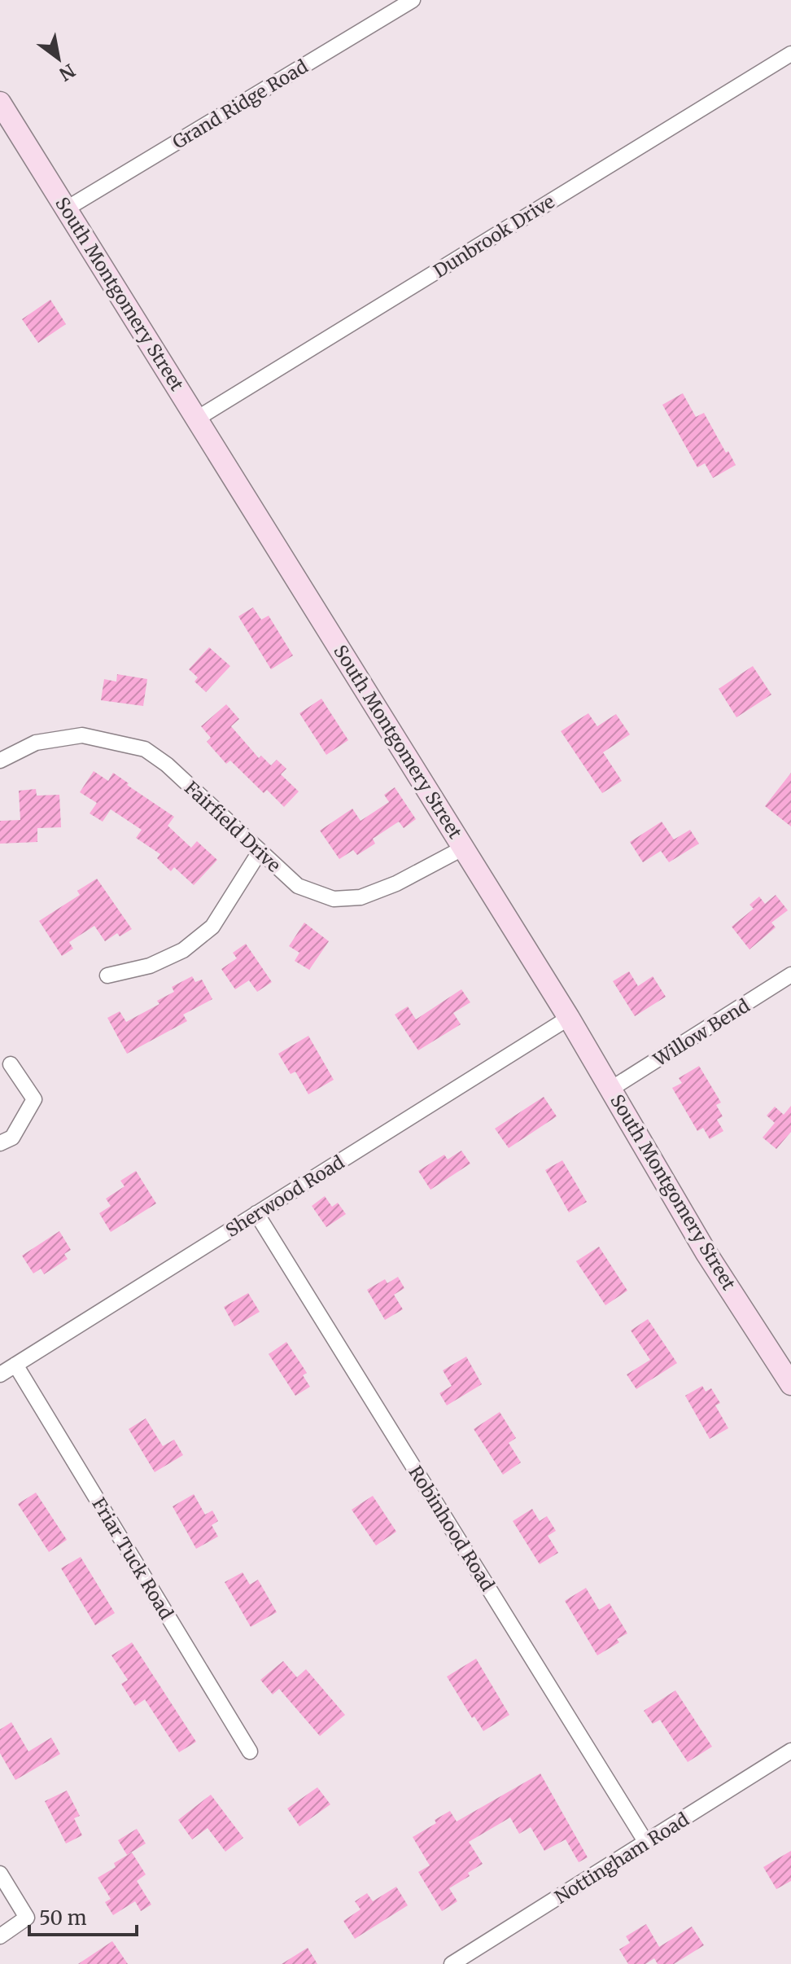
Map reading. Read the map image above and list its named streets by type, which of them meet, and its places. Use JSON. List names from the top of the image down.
{
  "streets": {
    "street": [
      "Grand Ridge Road",
      "Dunbrook Drive",
      "South Montgomery Street",
      "Fairfield Drive",
      "Willow Bend",
      "Sherwood Road",
      "Robinhood Road",
      "Friar Tuck Road",
      "Nottingham Road"
    ]
  },
  "crossings": [
    ["Grand Ridge Road", "South Montgomery Street"],
    ["Dunbrook Drive", "South Montgomery Street"],
    ["South Montgomery Street", "Fairfield Drive"],
    ["South Montgomery Street", "Willow Bend"],
    ["South Montgomery Street", "Sherwood Road"],
    ["Sherwood Road", "Robinhood Road"],
    ["Sherwood Road", "Friar Tuck Road"],
    ["Robinhood Road", "Nottingham Road"]
  ],
  "scale_bar": "50 m",
  "north": "bottom right"
}
